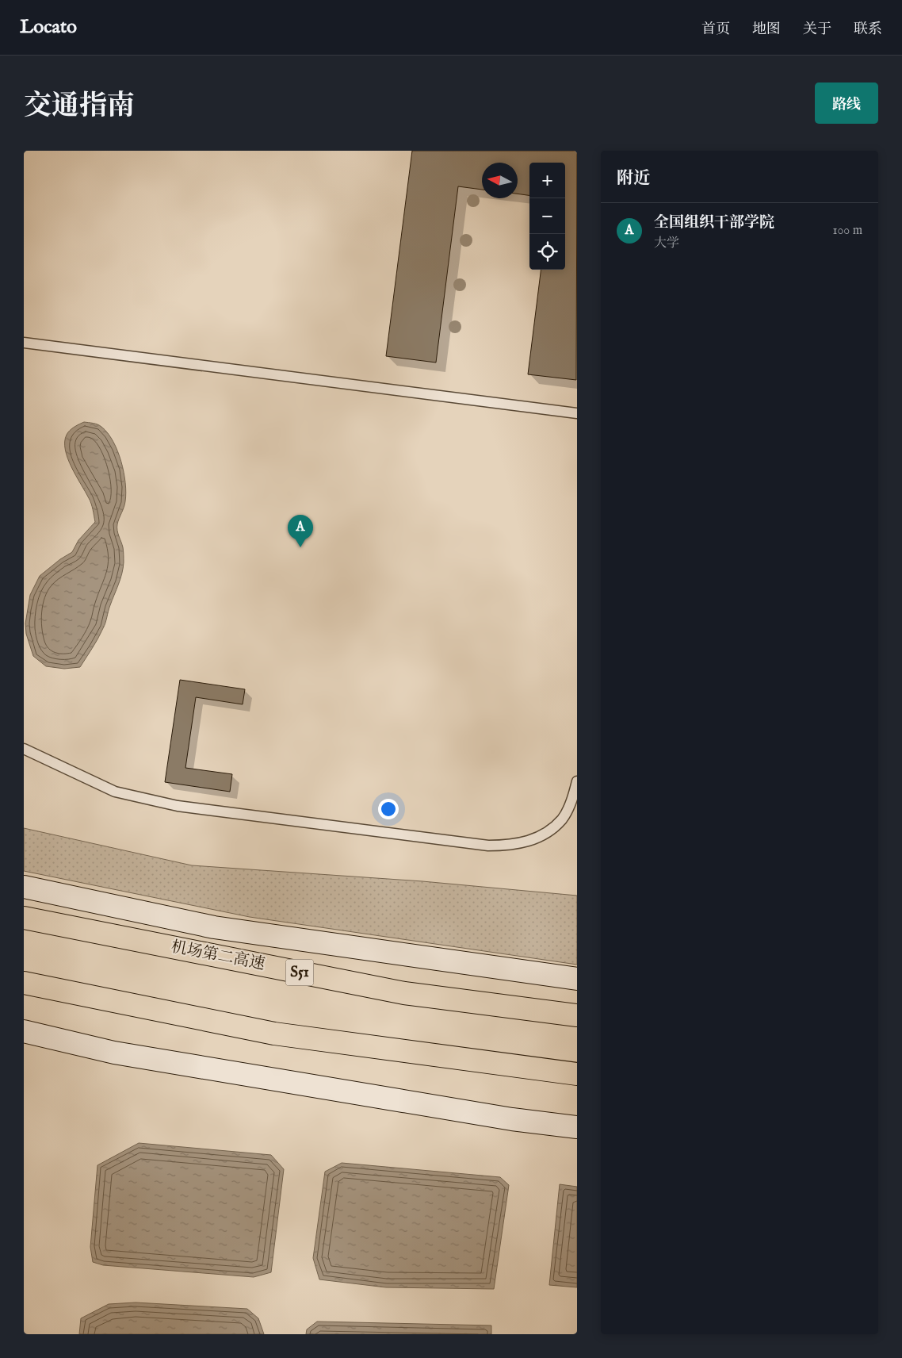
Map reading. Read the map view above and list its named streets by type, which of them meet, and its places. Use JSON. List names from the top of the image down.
{
  "streets": {
    "highway": ["机场第二高速", "S51"]
  },
  "north": "left",
  "page": {
    "header": "Locato",
    "nav": [
      "首页",
      "地图",
      "关于",
      "联系"
    ],
    "title": "交通指南",
    "buttons": "路线",
    "heading": "附近",
    "map_buttons": ["+", "−"],
    "list": [
      {
        "mark": "A",
        "name": "全国组织干部学院",
        "note": "大学",
        "value": "100 m"
      }
    ],
    "pins": "A"
  }
}
